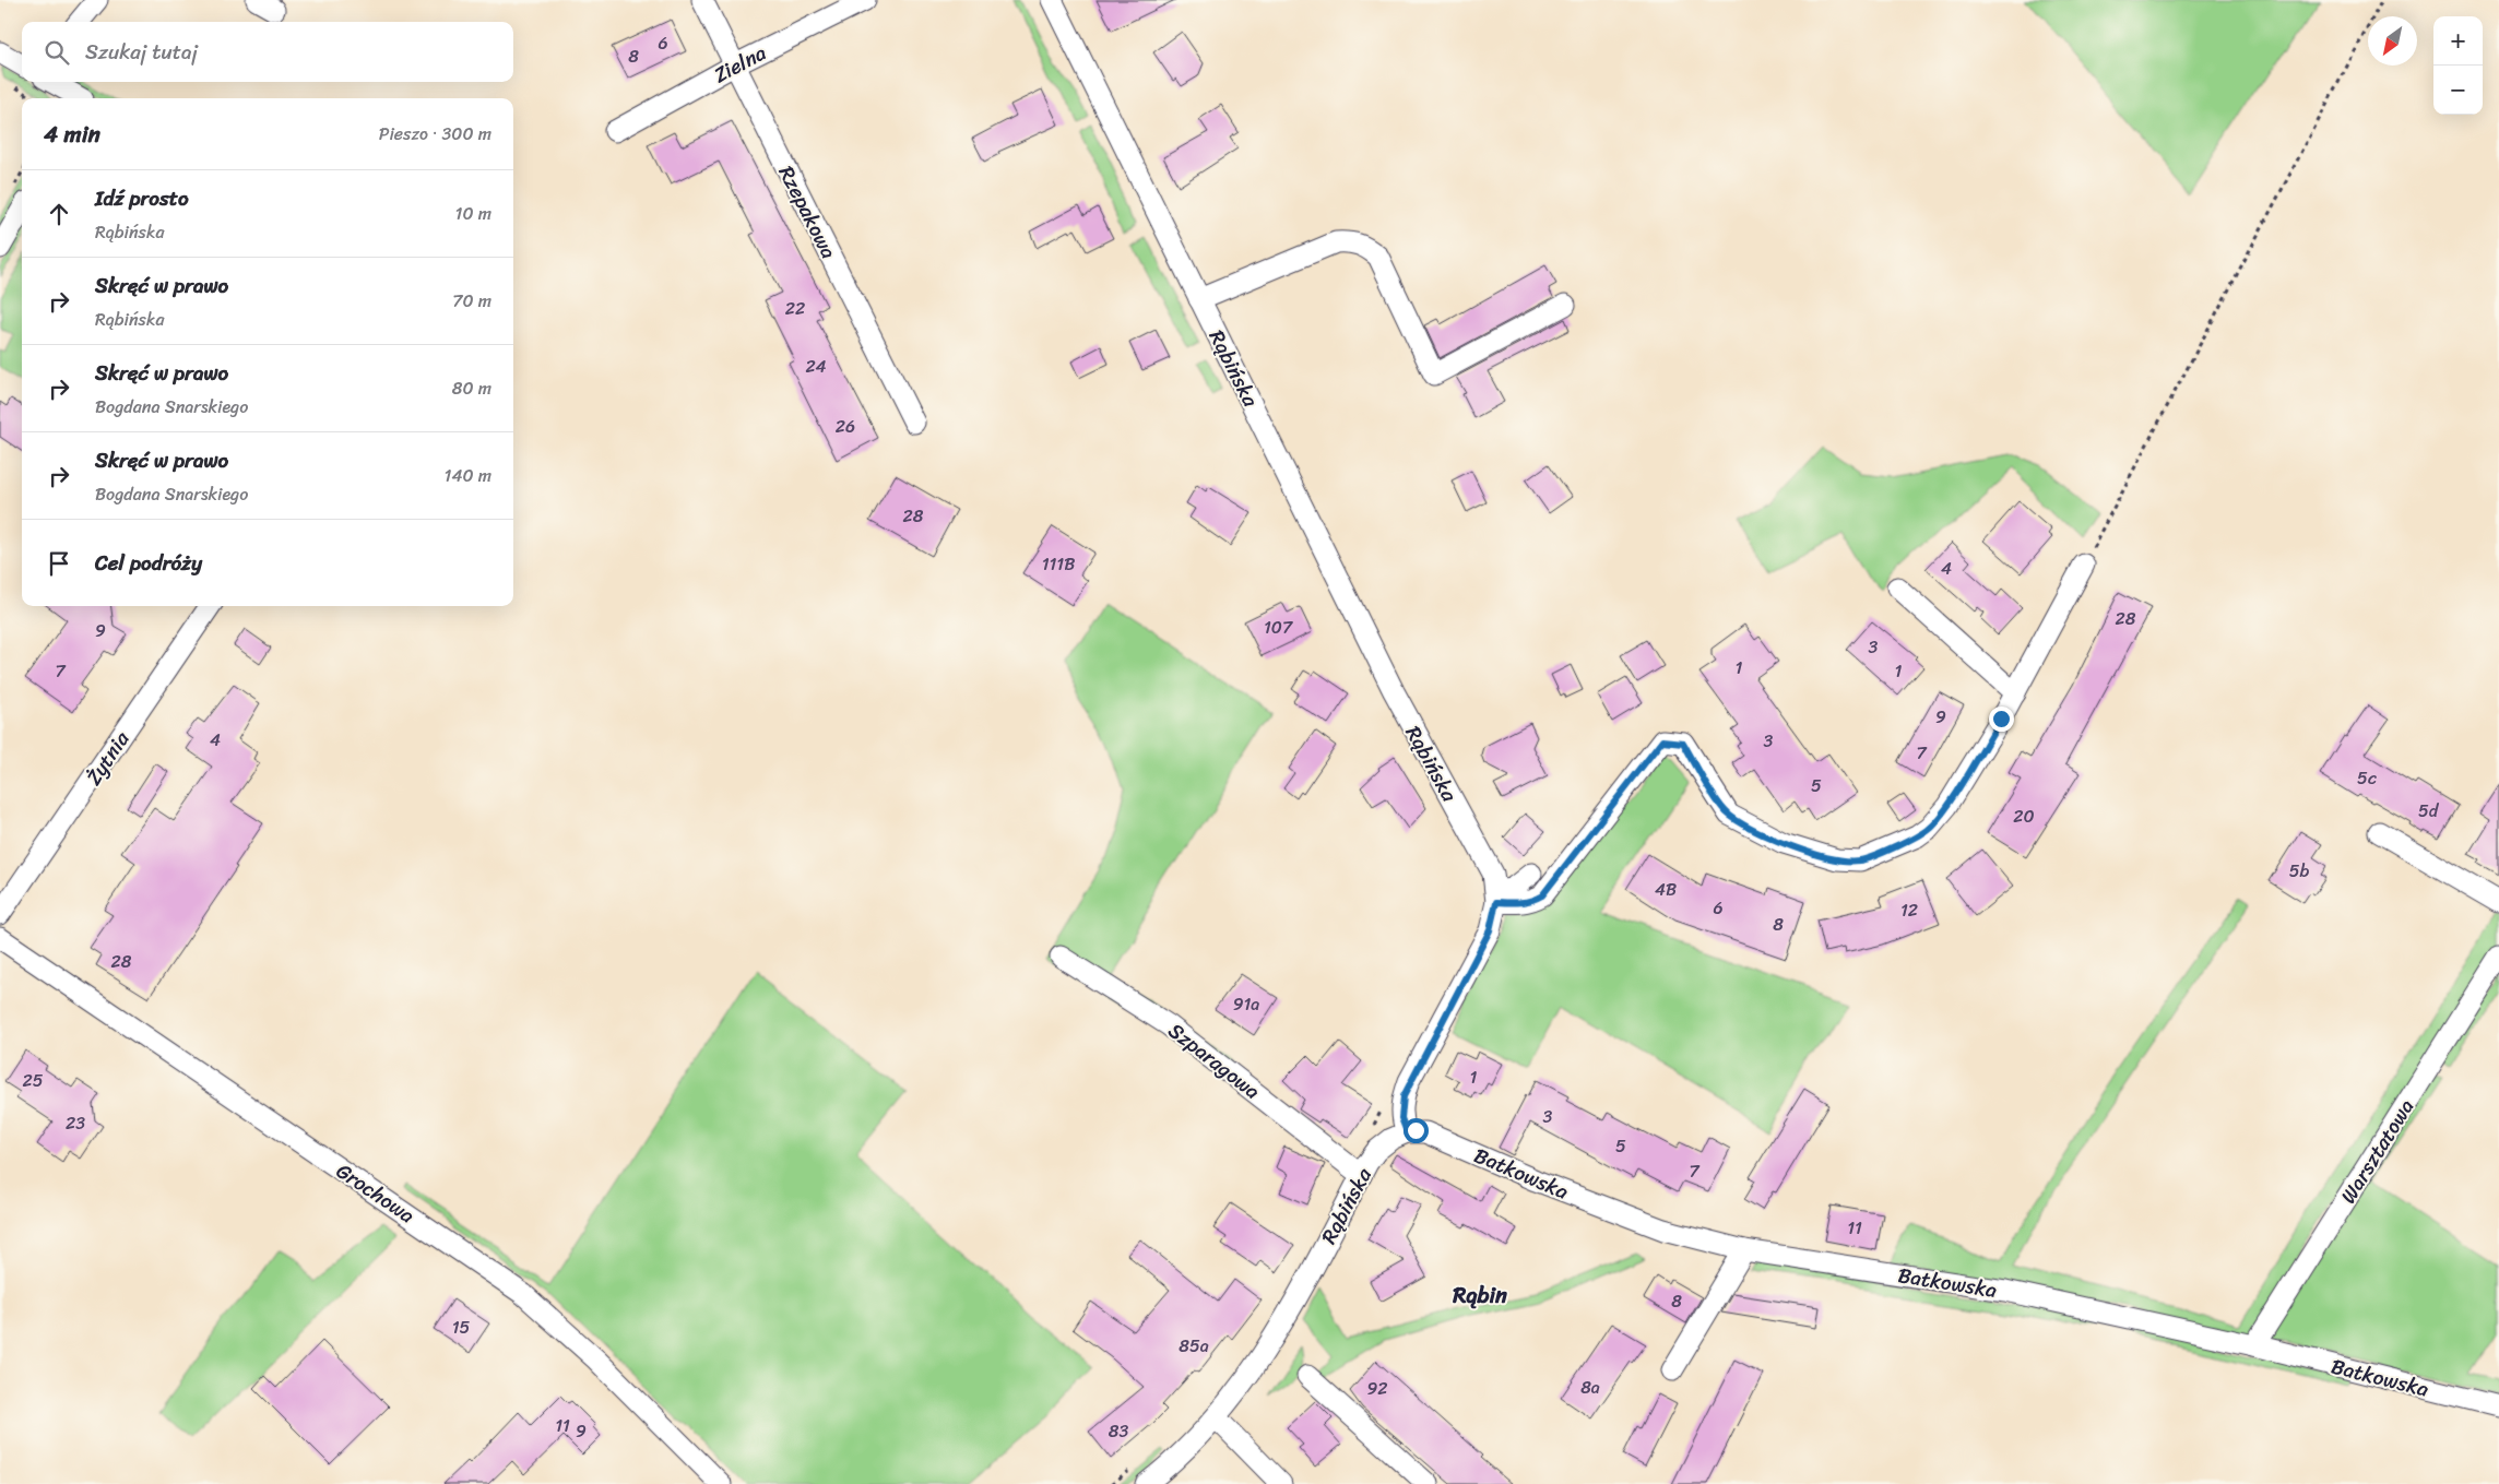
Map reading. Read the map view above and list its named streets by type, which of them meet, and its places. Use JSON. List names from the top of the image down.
{
  "streets": {
    "street": [
      "Zielna",
      "Rzepakowa",
      "Rąbińska",
      "Żytnia",
      "Szparagowa",
      "Warsztatowa",
      "Batkowska",
      "Grochowa"
    ]
  },
  "crossings": [
    ["Zielna", "Rzepakowa"],
    ["Rąbińska", "Szparagowa"],
    ["Rąbińska", "Batkowska"],
    ["Warsztatowa", "Batkowska"]
  ],
  "districts": ["Rąbin"],
  "house_numbers": [
    "6",
    "8",
    "22",
    "24",
    "26",
    "28",
    "111B",
    "4",
    "28",
    "107",
    "9",
    "3",
    "1",
    "7",
    "1",
    "9",
    "4",
    "3",
    "7",
    "5c",
    "5",
    "5d",
    "20",
    "5b",
    "4B",
    "6",
    "12",
    "8",
    "28",
    "91a",
    "1",
    "25",
    "3",
    "23",
    "5",
    "7",
    "11",
    "8",
    "15",
    "85a",
    "8a",
    "92",
    "11",
    "9",
    "83"
  ],
  "north": "bottom left",
  "page": {
    "map_buttons": ["+", "−"],
    "search": "Szukaj tutaj",
    "heading": ["4 min", "Pieszo · 300 m"],
    "list": [
      ["Idź prosto", "Rąbińska", "10 m"],
      ["Skręć w prawo", "Rąbińska", "70 m"],
      ["Skręć w prawo", "Bogdana Snarskiego", "80 m"],
      ["Skręć w prawo", "Bogdana Snarskiego", "140 m"],
      "Cel podróży"
    ]
  }
}
